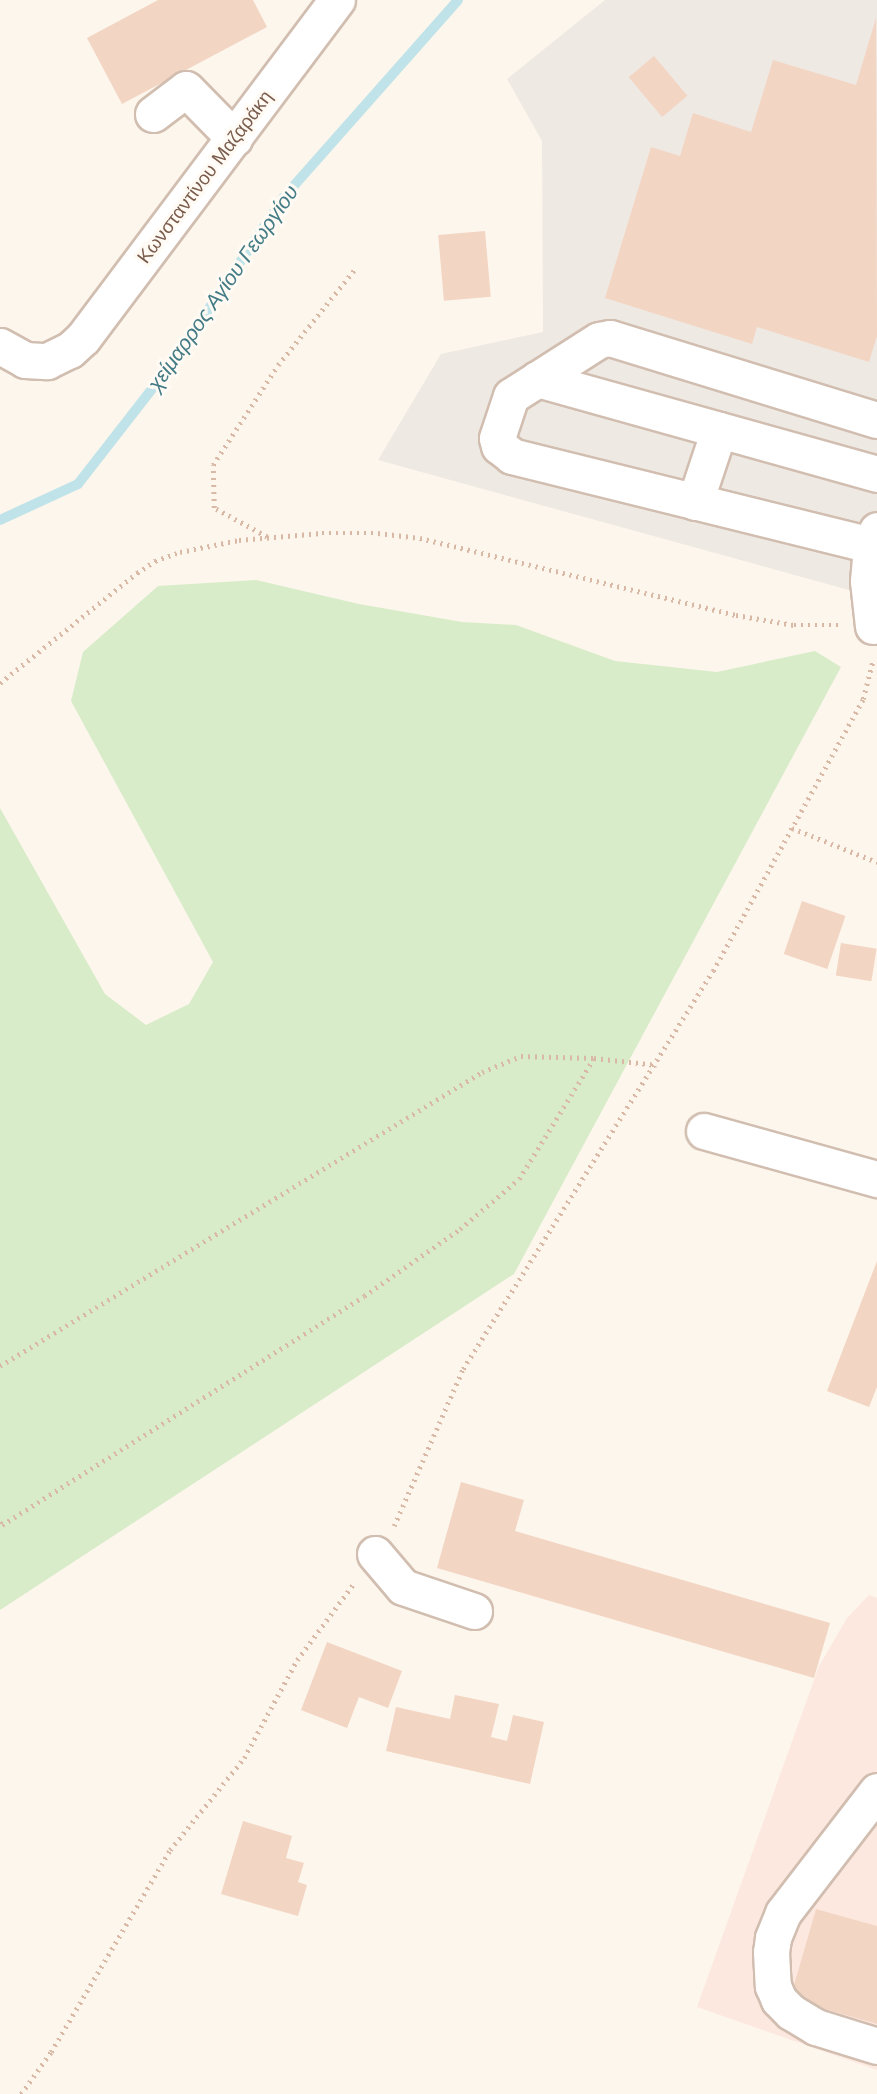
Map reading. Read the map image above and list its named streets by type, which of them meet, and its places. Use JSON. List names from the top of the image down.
{
  "streets": {
    "street": ["Κωνσταντίνου Μαζαράκη"]
  },
  "water": ["χείμαρρος Αγίου Γεωργίου"]
}
